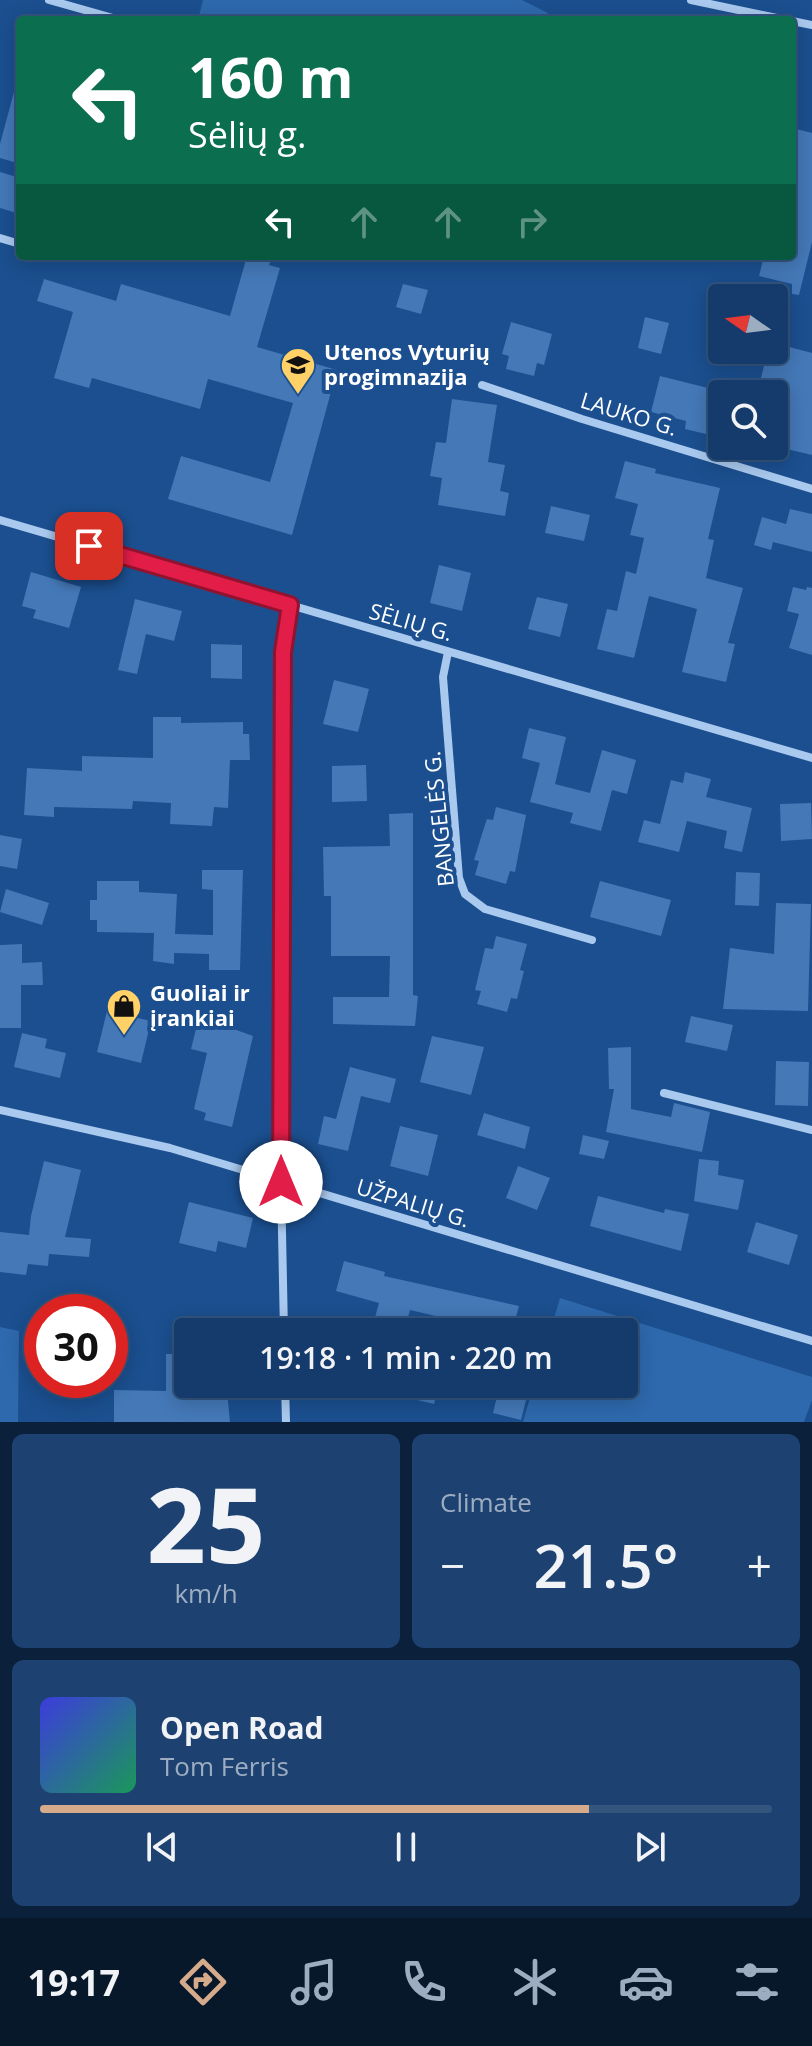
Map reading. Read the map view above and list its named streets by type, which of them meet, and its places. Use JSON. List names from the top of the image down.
{
  "streets": {
    "street": [
      "LAUKO G.",
      "SĖLIŲ G.",
      "BANGELĖS G.",
      "UŽPALIŲ G."
    ]
  },
  "crossings": [
    ["SĖLIŲ G.", "BANGELĖS G."]
  ],
  "places": {
    "school or university": ["Utenos Vyturių progimnazija"],
    "shop": ["Guoliai ir įrankiai"]
  },
  "north": "left",
  "page": {
    "turn": ["160 m", "Sėlių g."],
    "limit": "30",
    "trip": "19:18 · 1 min · 220 m",
    "tile": [
      ["25", "km/h"],
      "Climate"
    ],
    "heat": ["−", "21.5°", "+"],
    "song": ["Open Road", "Tom Ferris"],
    "tabs": "19:17"
  }
}
